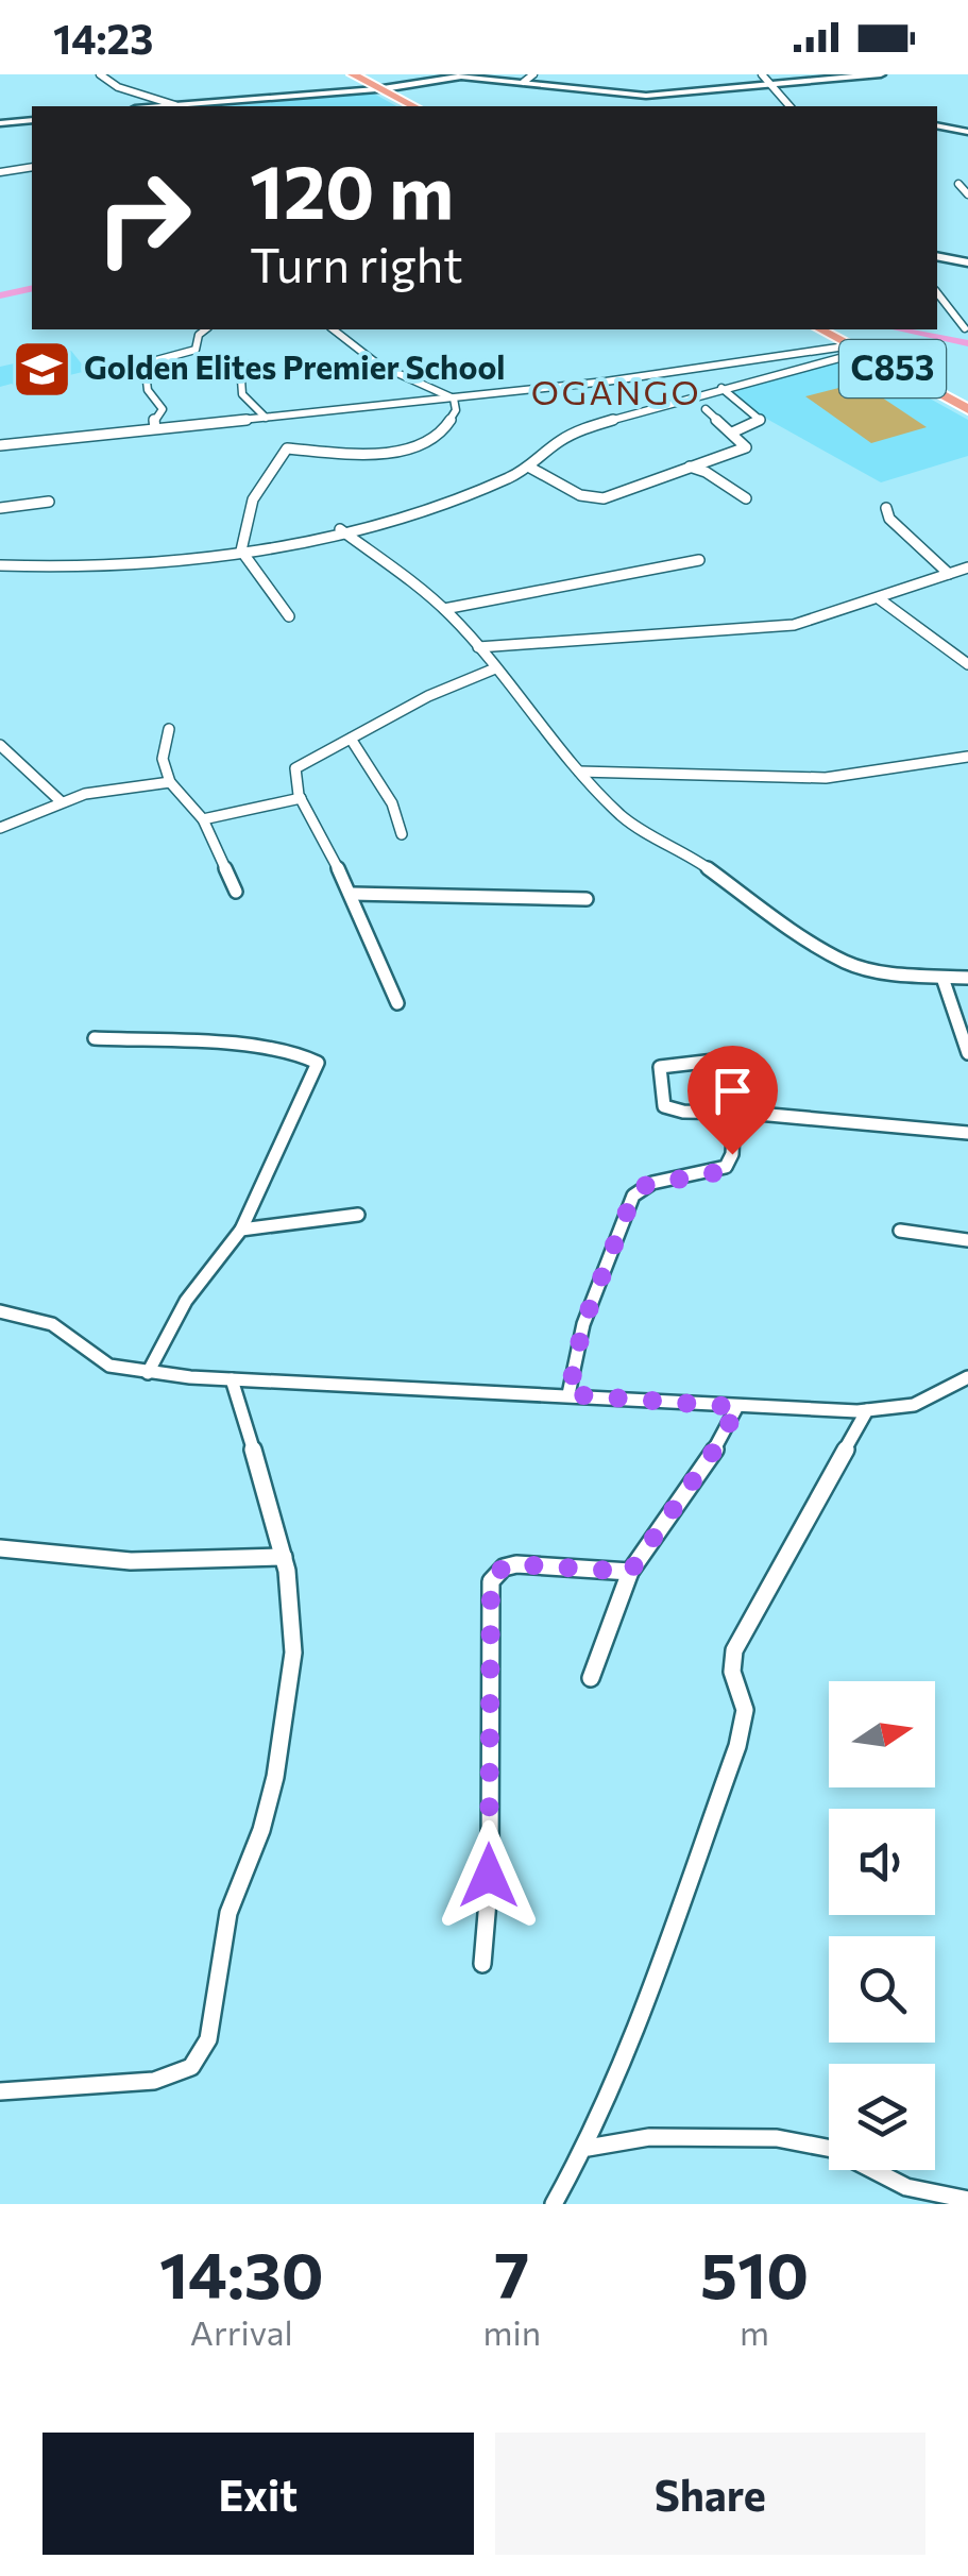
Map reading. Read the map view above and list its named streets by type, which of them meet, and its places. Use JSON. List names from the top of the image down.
{
  "streets": {
    "main road": ["C853"]
  },
  "districts": ["OGANGO"],
  "places": {
    "school or university": ["Golden Elites Premier School"]
  },
  "north": "right",
  "page": {
    "status": "14:23",
    "turn": ["120 m", "Turn right"],
    "eta": [
      "14:30",
      "Arrival",
      "7",
      "min",
      "510",
      "m"
    ],
    "buttons": ["Exit", "Share"]
  }
}
